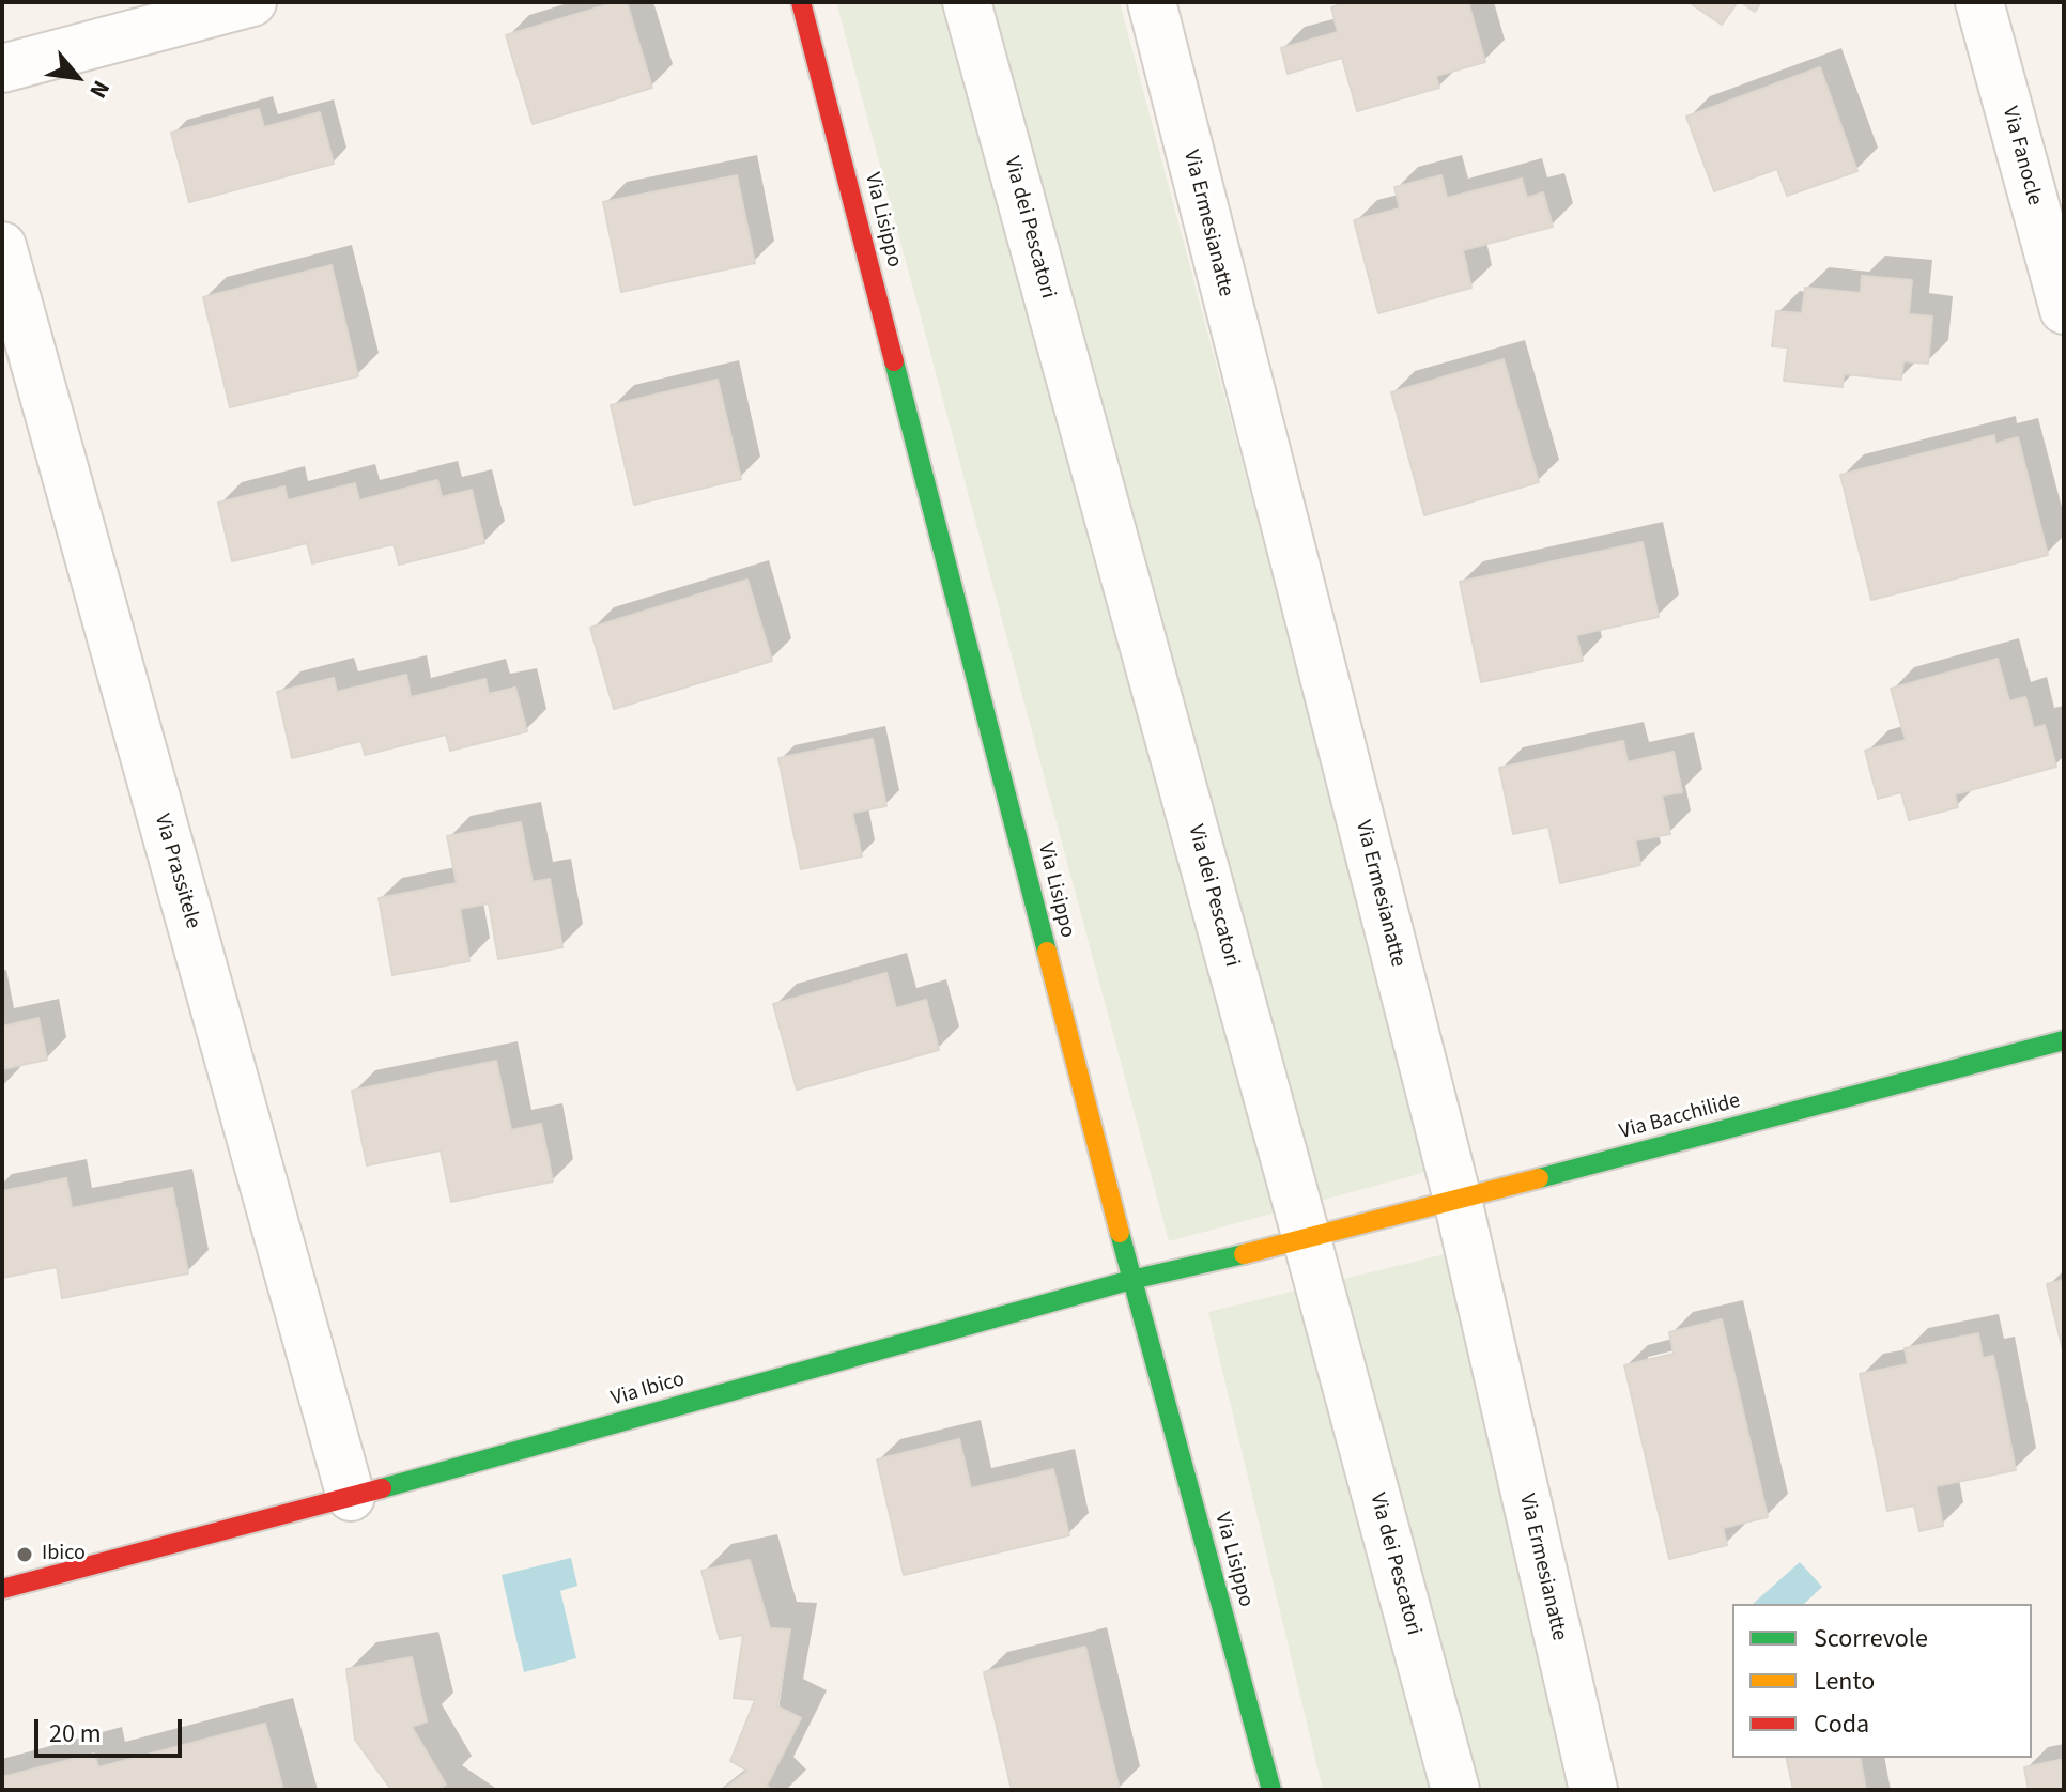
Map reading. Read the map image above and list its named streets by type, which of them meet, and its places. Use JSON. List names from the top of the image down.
{
  "streets": {
    "street": [
      "Via Fanocle",
      "Via Lisippo",
      "Via Ermesianatte",
      "Via dei Pescatori",
      "Via Prassitele",
      "Via Bacchilide",
      "Via Ibico"
    ]
  },
  "crossings": [
    ["Via Lisippo", "Via Ibico"],
    ["Via Ermesianatte", "Via Bacchilide"],
    ["Via dei Pescatori", "Via Bacchilide"],
    ["Via dei Pescatori", "Via Ibico"],
    ["Via Prassitele", "Via Ibico"],
    ["Via Bacchilide", "Via Ibico"]
  ],
  "places": ["Ibico"],
  "legend": ["Scorrevole", "Lento", "Coda"],
  "scale_bar": "20 m",
  "north": "bottom right"
}
